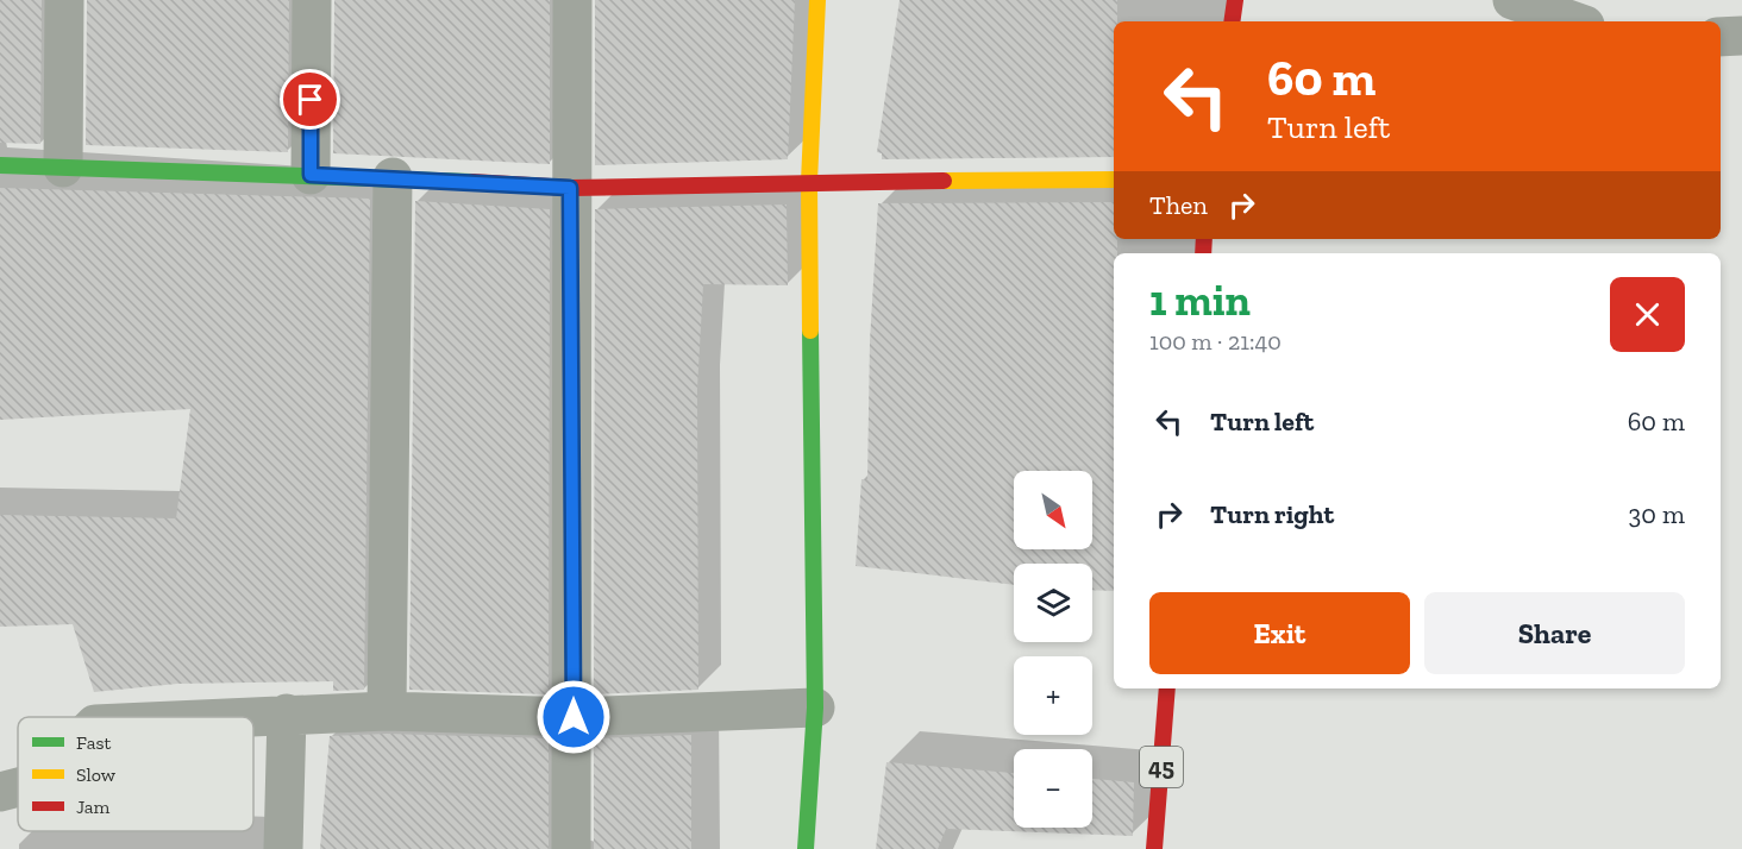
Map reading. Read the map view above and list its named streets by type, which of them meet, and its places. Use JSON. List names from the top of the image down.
{
  "streets": {
    "street": ["45"]
  },
  "legend": ["Fast", "Slow", "Jam"],
  "north": "bottom right",
  "page": {
    "turn": ["60 m", "Turn left"],
    "then": "Then",
    "heading": ["1 min", "100 m · 21:40"],
    "list": [
      {
        "name": "Turn left",
        "value": "60 m"
      },
      {
        "name": "Turn right",
        "value": "30 m"
      }
    ],
    "map_buttons": ["+", "−"],
    "buttons": ["Exit", "Share"]
  }
}
